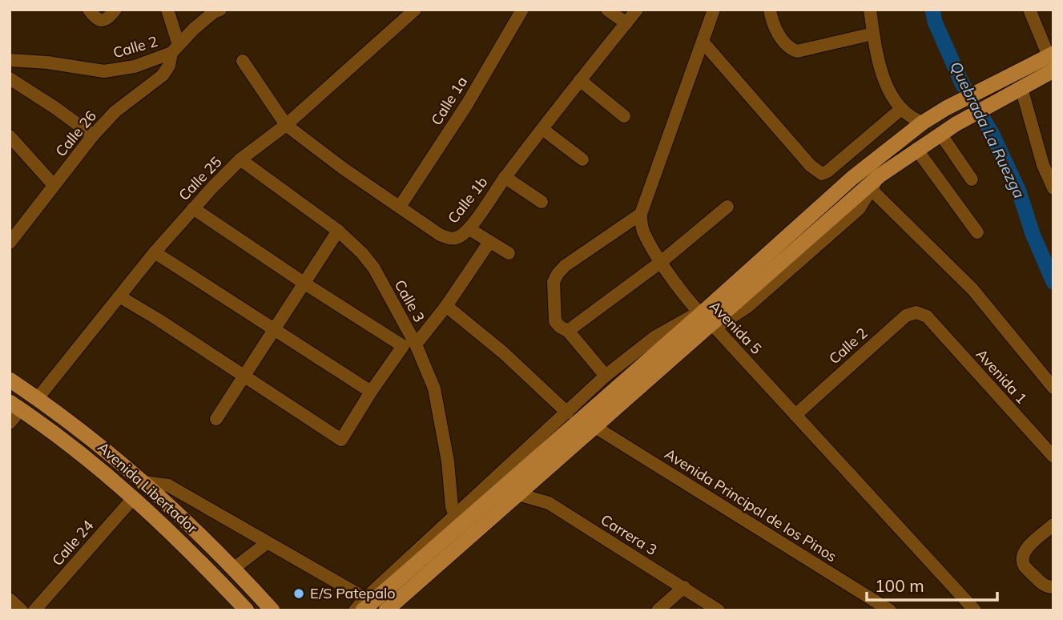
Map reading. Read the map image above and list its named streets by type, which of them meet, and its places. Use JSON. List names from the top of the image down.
{
  "streets": {
    "main road": ["Avenida Libertador"],
    "street": [
      "Calle 2",
      "Calle 1a",
      "Calle 26",
      "Calle 25",
      "Calle 1b",
      "Calle 3",
      "Avenida 5",
      "Avenida 1",
      "Avenida Principal de los Pinos",
      "Carrera 3",
      "Calle 24"
    ]
  },
  "crossings": [
    ["Calle 2", "Calle 26"],
    ["Calle 2", "Avenida 5"],
    ["Calle 2", "Avenida 1"],
    ["Calle 1a", "Calle 1b"],
    ["Calle 25", "Calle 1b"],
    ["Calle 25", "Calle 3"],
    ["Calle 25", "Avenida Libertador"],
    ["Avenida Libertador", "Calle 24"]
  ],
  "water": ["Quebrada La Ruezga"],
  "places": ["E/S Patepalo"],
  "scale_bar": "100 m"
}
